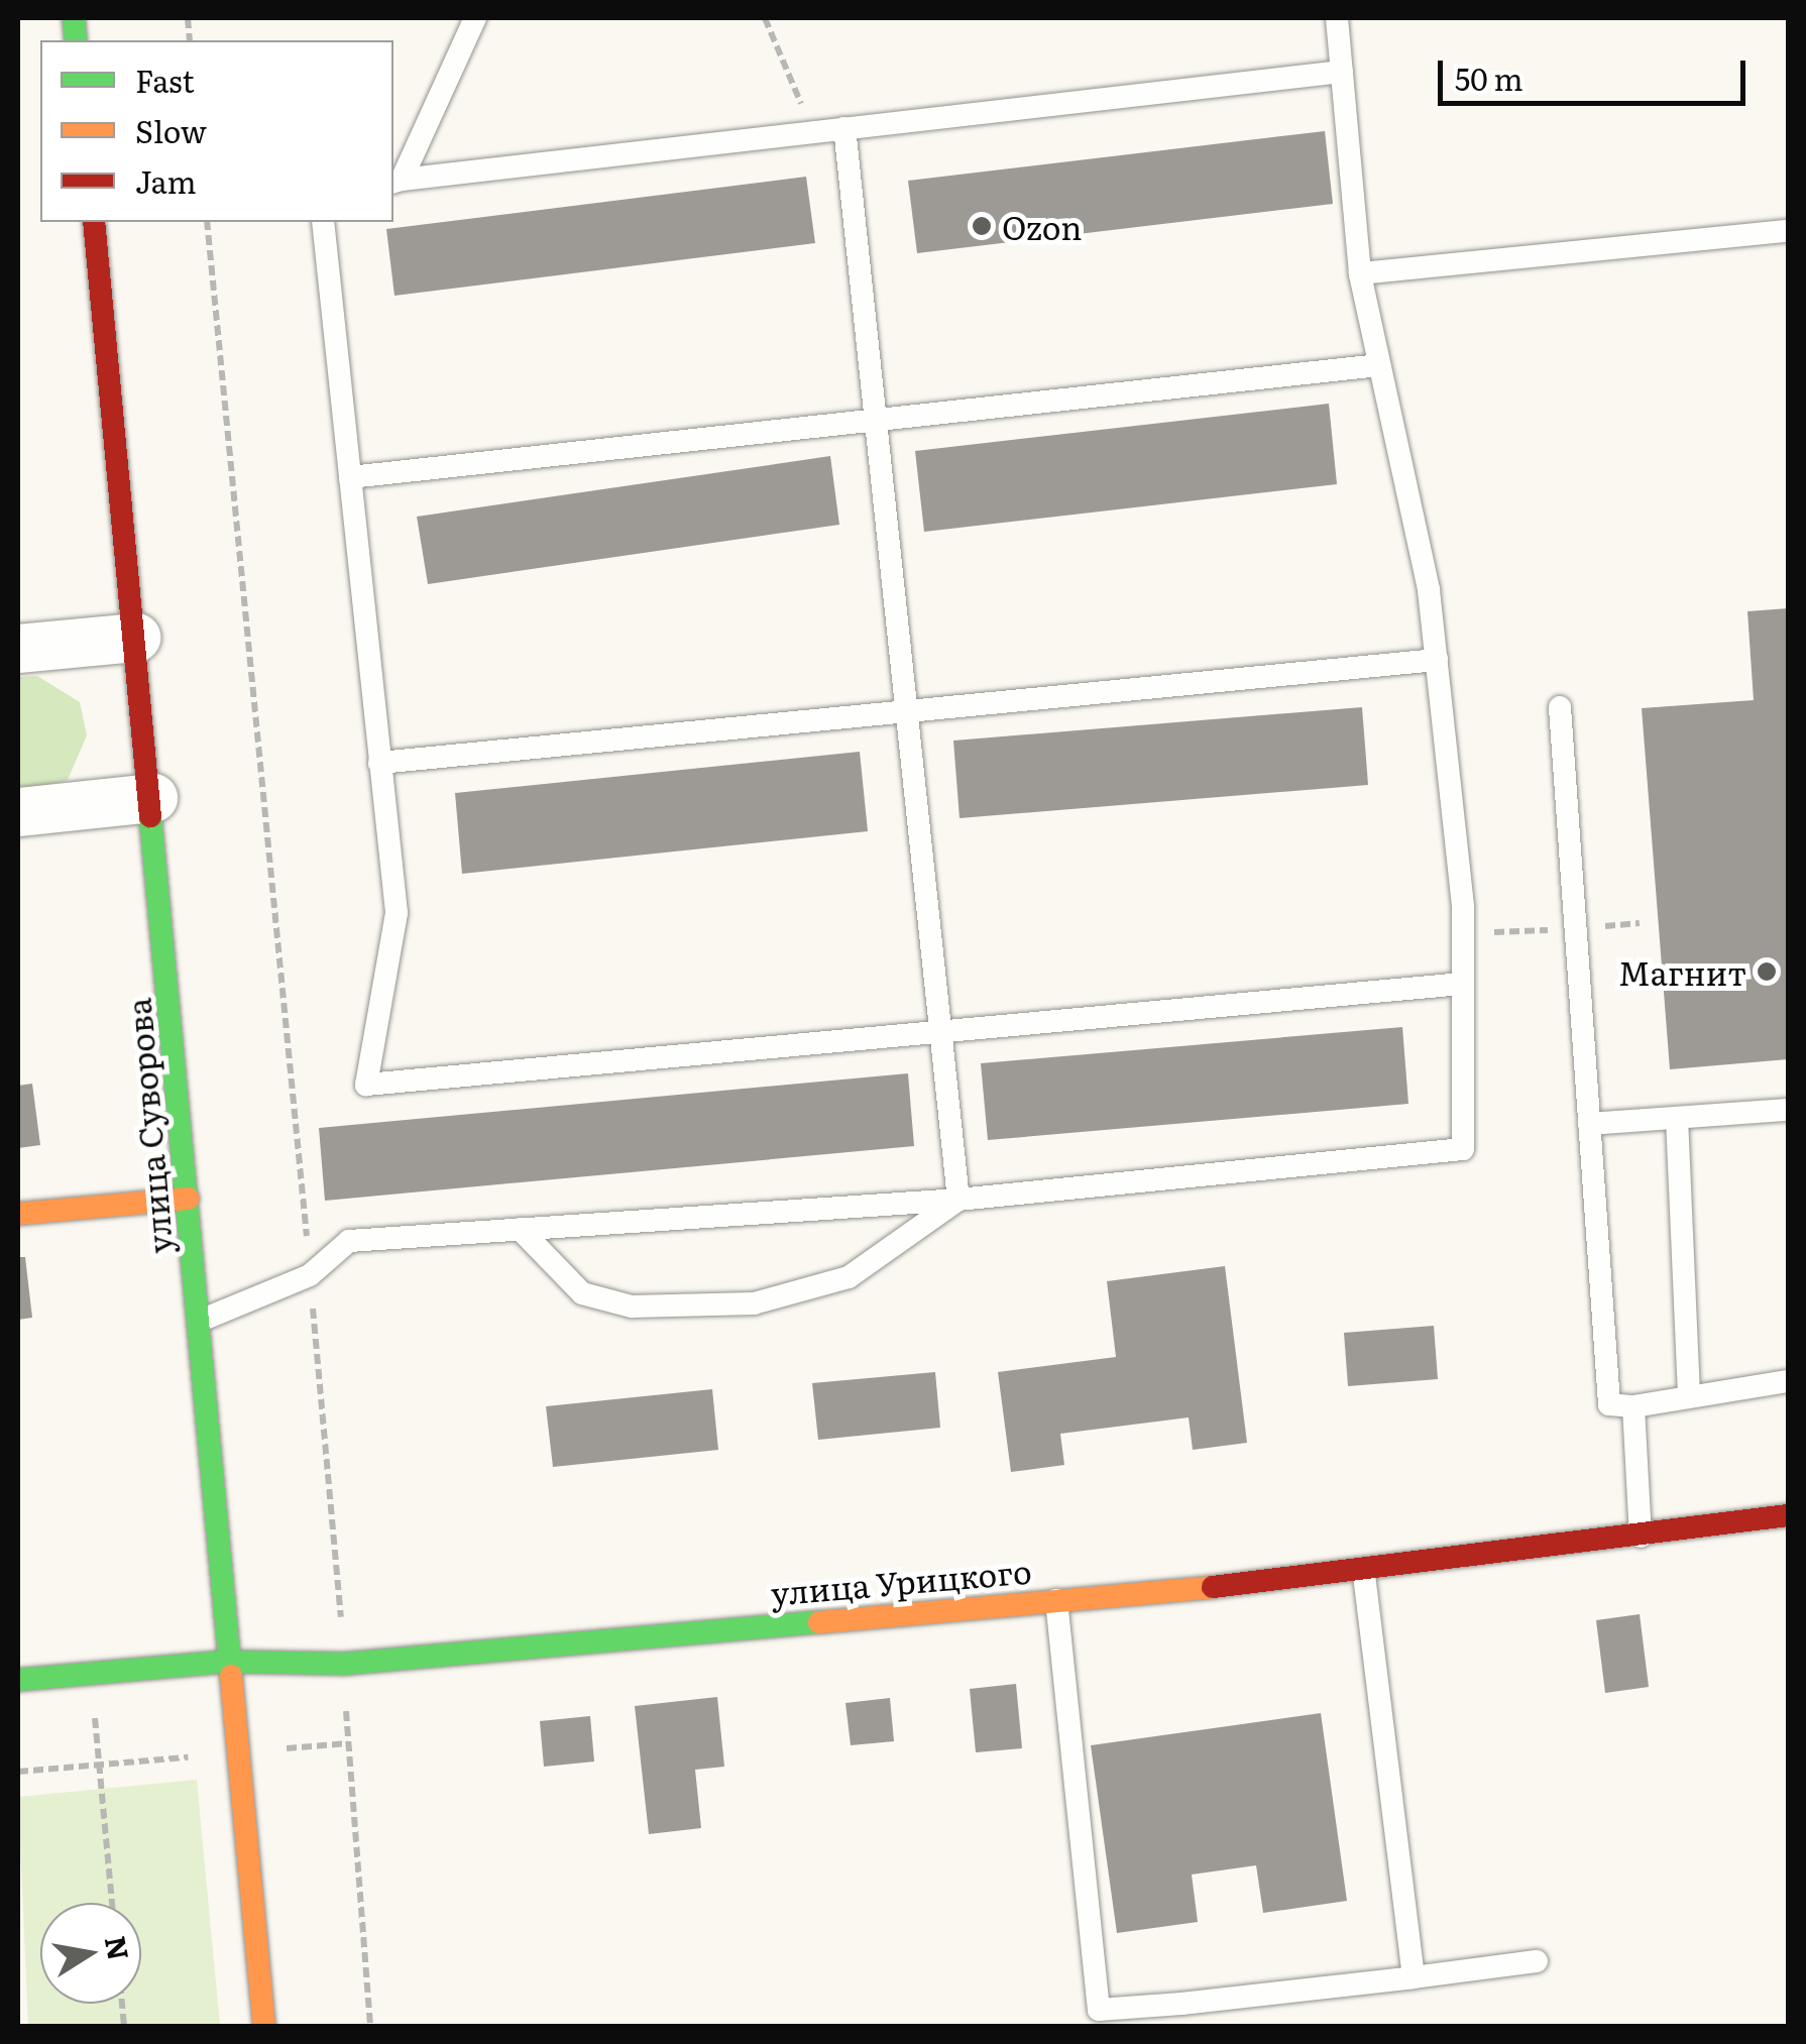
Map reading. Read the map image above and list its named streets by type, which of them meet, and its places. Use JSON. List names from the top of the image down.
{
  "streets": {
    "street": ["улица Суворова", "улица Урицкого"]
  },
  "crossings": [
    ["улица Суворова", "улица Урицкого"]
  ],
  "places": ["Ozon", "Магнит"],
  "legend": ["Fast", "Slow", "Jam"],
  "scale_bar": "50 m",
  "north": "right"
}
